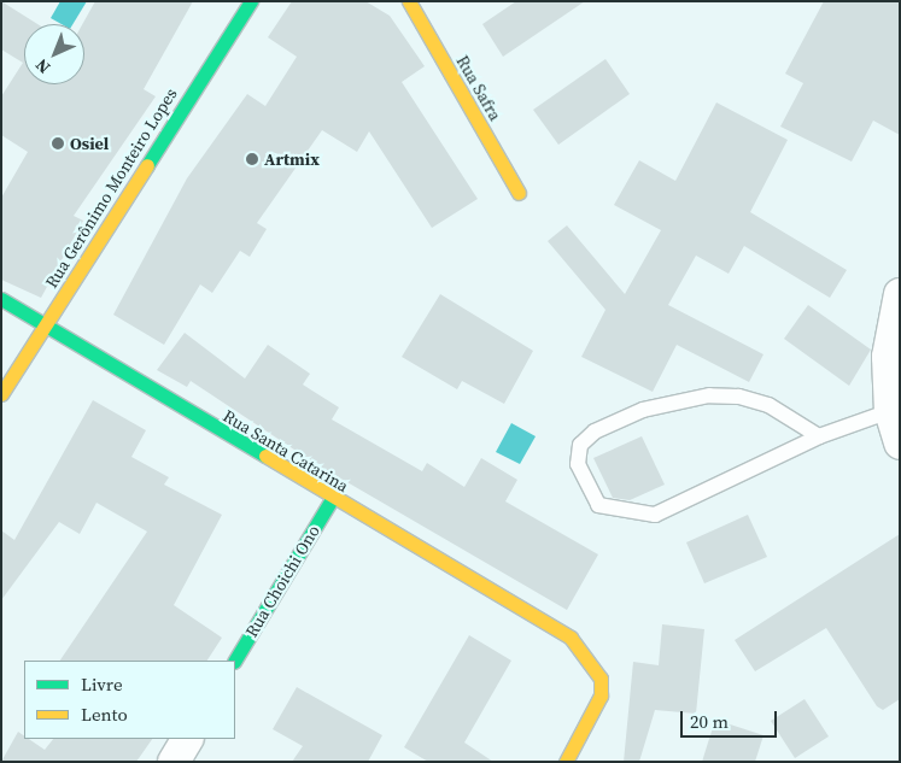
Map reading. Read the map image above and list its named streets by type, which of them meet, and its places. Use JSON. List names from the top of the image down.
{
  "streets": {
    "street": [
      "Rua Safra",
      "Rua Gerônimo Monteiro Lopes",
      "Rua Santa Catarina",
      "Rua Choichi Ono"
    ]
  },
  "crossings": [
    ["Rua Gerônimo Monteiro Lopes", "Rua Santa Catarina"],
    ["Rua Santa Catarina", "Rua Choichi Ono"]
  ],
  "places": ["Osiel", "Artmix"],
  "legend": ["Livre", "Lento"],
  "scale_bar": "20 m",
  "north": "bottom left"
}
